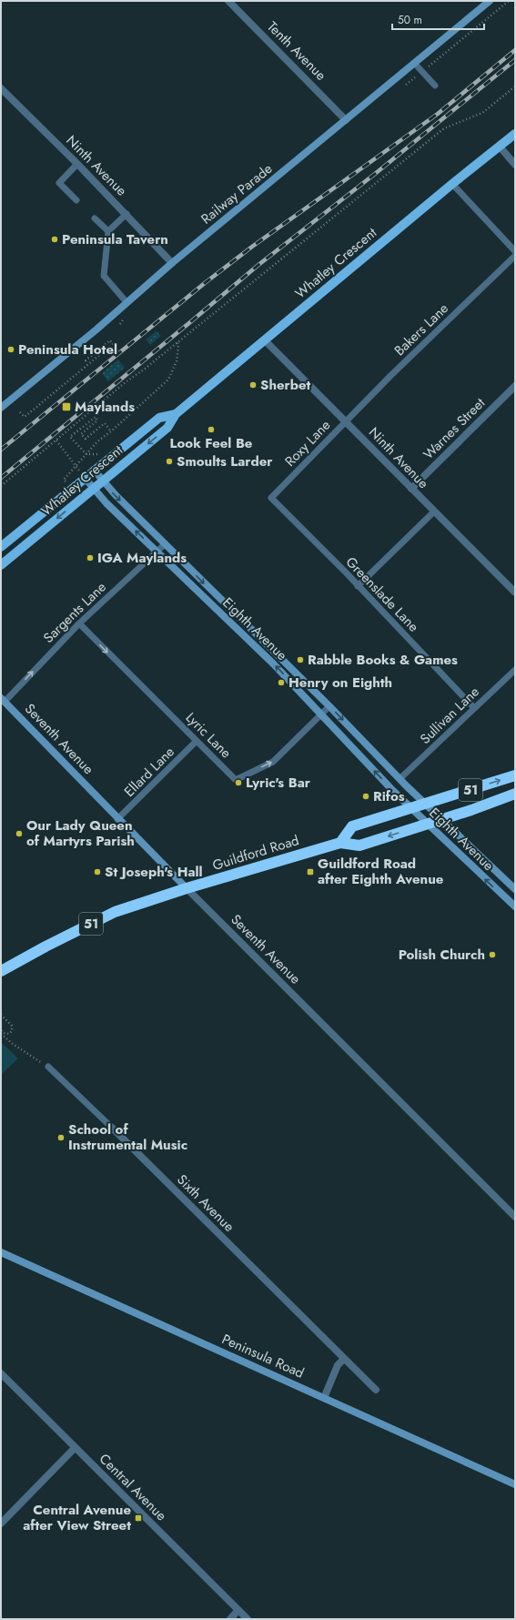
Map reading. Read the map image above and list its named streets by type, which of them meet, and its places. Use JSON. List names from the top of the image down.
{
  "streets": {
    "highway": ["51", "Guildford Road"],
    "main road": ["Whatley Crescent"],
    "street": [
      "Tenth Avenue",
      "Ninth Avenue",
      "Railway Parade",
      "Warnes Street",
      "Eighth Avenue",
      "Seventh Avenue",
      "Sixth Avenue",
      "Peninsula Road",
      "Central Avenue"
    ],
    "lane": [
      "Bakers Lane",
      "Roxy Lane",
      "Greenslade Lane",
      "Sargents Lane",
      "Sullivan Lane",
      "Lyric Lane",
      "Ellard Lane"
    ]
  },
  "crossings": [
    ["Tenth Avenue", "Railway Parade"],
    ["Ninth Avenue", "Railway Parade"],
    ["Ninth Avenue", "Whatley Crescent"],
    ["Ninth Avenue", "Bakers Lane"],
    ["Ninth Avenue", "Warnes Street"],
    ["Ninth Avenue", "Roxy Lane"],
    ["Whatley Crescent", "Eighth Avenue"],
    ["Bakers Lane", "Roxy Lane"],
    ["Roxy Lane", "Greenslade Lane"],
    ["Greenslade Lane", "Sullivan Lane"],
    ["Sargents Lane", "Eighth Avenue"],
    ["Sargents Lane", "Lyric Lane"],
    ["Sargents Lane", "Seventh Avenue"],
    ["Eighth Avenue", "Sullivan Lane"],
    ["Eighth Avenue", "Lyric Lane"],
    ["Eighth Avenue", "51"],
    ["Eighth Avenue", "Guildford Road"],
    ["Lyric Lane", "Ellard Lane"],
    ["Seventh Avenue", "Ellard Lane"],
    ["Seventh Avenue", "Guildford Road"],
    ["51", "Guildford Road"]
  ],
  "one_way": ["Sargents Lane"],
  "places": {
    "other": [
      "Peninsula Tavern",
      "Peninsula Hotel",
      "Sherbet",
      "Look Feel Be",
      "Smoults Larder",
      "IGA Maylands",
      "Rabble Books & Games",
      "Henry on Eighth",
      "Lyric's Bar",
      "Rifos",
      "Our Lady Queen of Martyrs Parish",
      "St Joseph's Hall",
      "Polish Church",
      "School of Instrumental Music"
    ],
    "transit": ["Maylands", "Guildford Road after Eighth Avenue", "Central Avenue after View Street"]
  },
  "scale_bar": "50 m"
}
